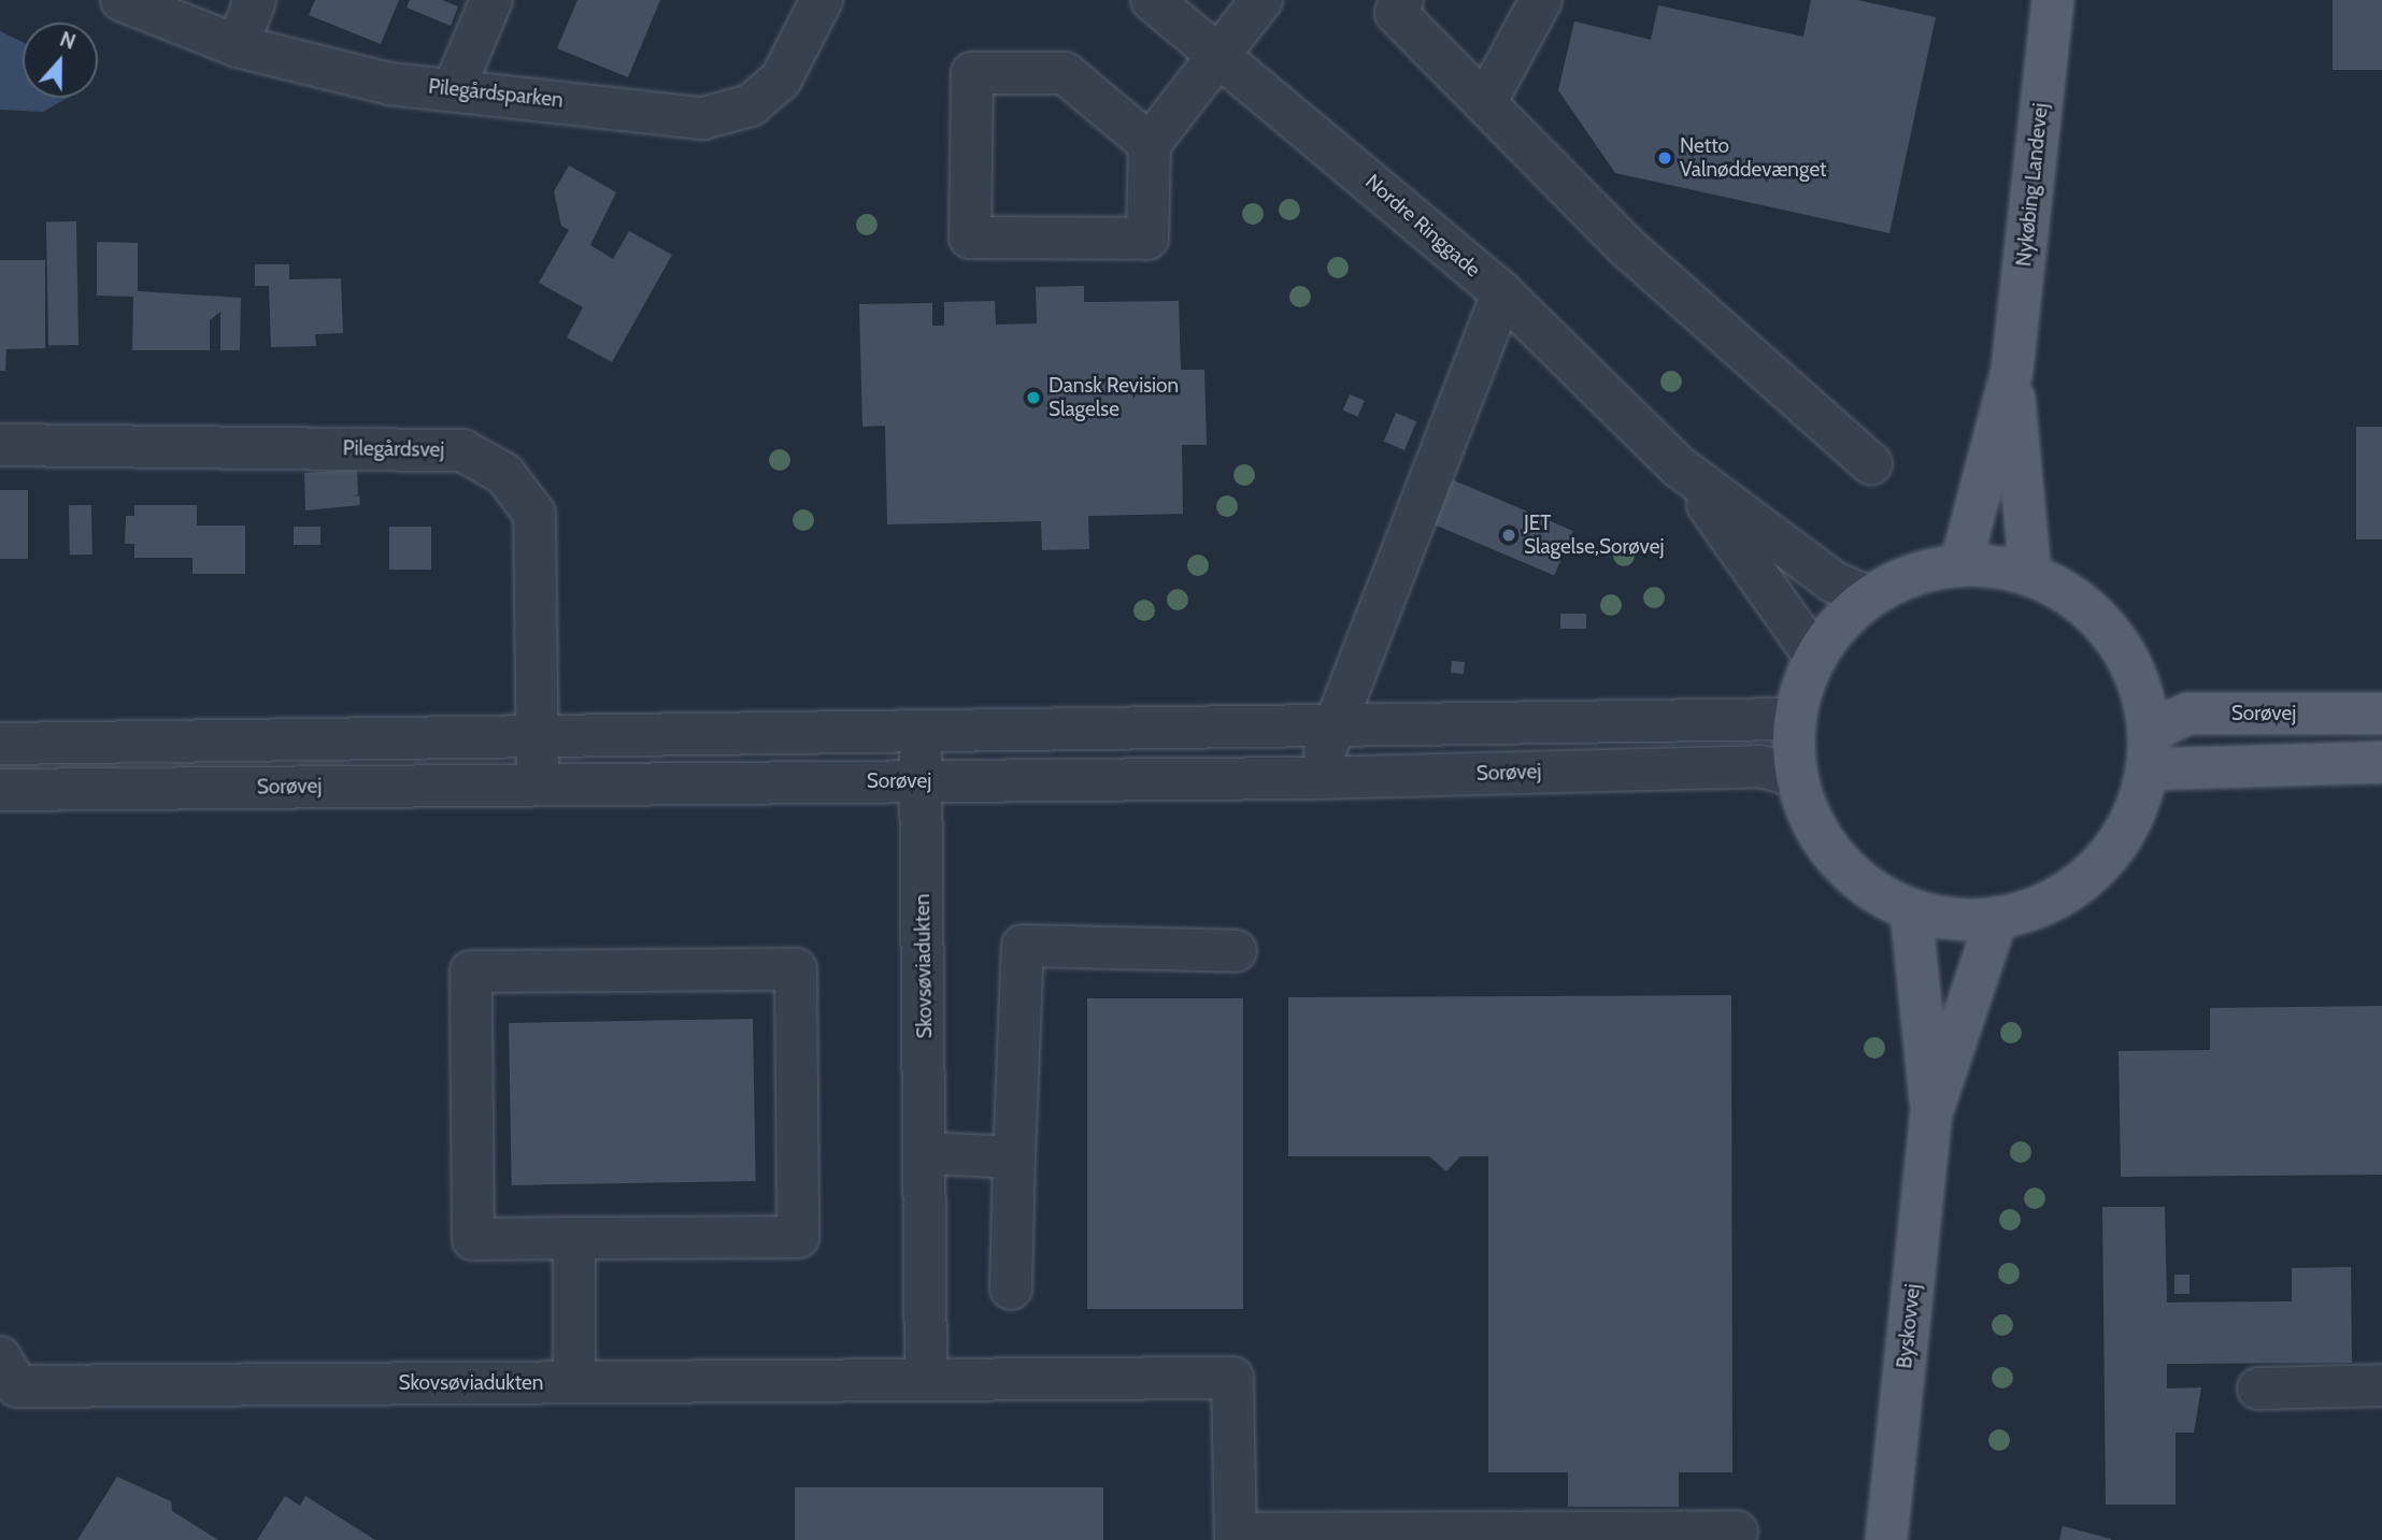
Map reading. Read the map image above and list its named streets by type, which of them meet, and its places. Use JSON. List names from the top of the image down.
{
  "streets": {
    "main road": ["Nykøbing Landevej", "Sorøvej", "Byskovvej"],
    "street": [
      "Pilegårdsparken",
      "Nordre Ringgade",
      "Pilegårdsvej",
      "Skovsøviadukten"
    ]
  },
  "crossings": [
    ["Pilegårdsvej", "Sorøvej"],
    ["Sorøvej", "Skovsøviadukten"]
  ],
  "places": ["Netto Valnøddevænget", "Dansk Revision Slagelse", "JET Slagelse,Sorøvej"],
  "north": "top"
}
